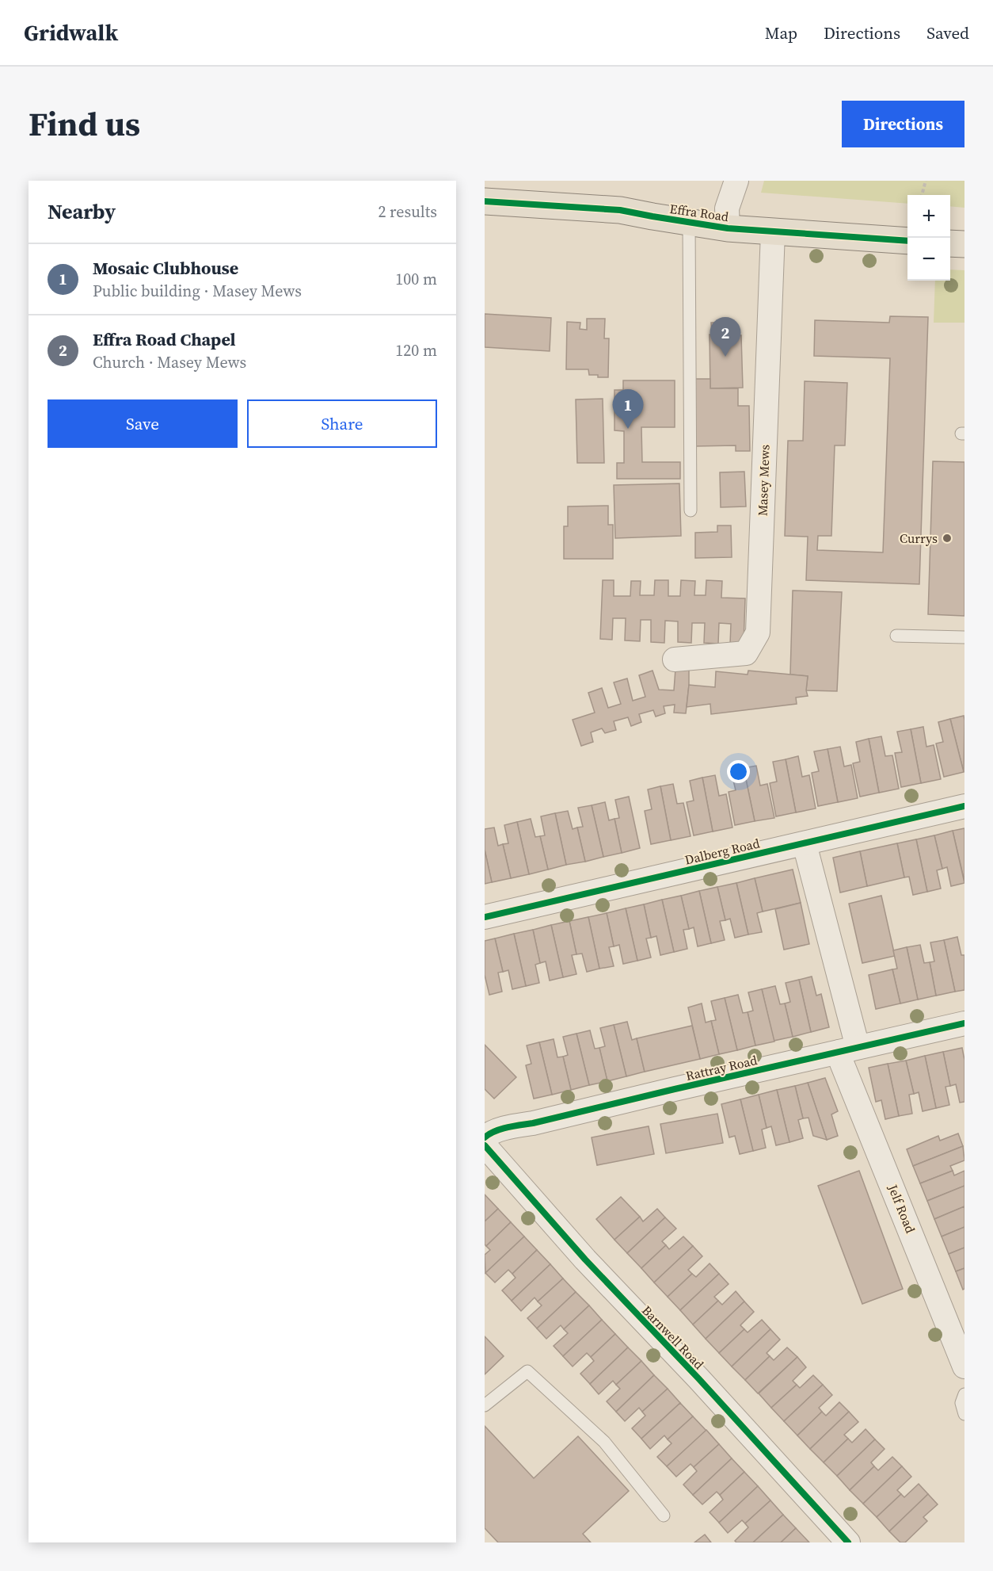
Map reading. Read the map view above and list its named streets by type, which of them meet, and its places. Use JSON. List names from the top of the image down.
{
  "streets": {
    "main road": ["Effra Road"],
    "street": [
      "Masey Mews",
      "Dalberg Road",
      "Rattray Road",
      "Jelf Road",
      "Barnwell Road"
    ]
  },
  "crossings": [
    ["Effra Road", "Masey Mews"],
    ["Dalberg Road", "Jelf Road"],
    ["Rattray Road", "Jelf Road"]
  ],
  "places": ["Currys"],
  "page": {
    "header": "Gridwalk",
    "nav": ["Map", "Directions", "Saved"],
    "title": "Find us",
    "buttons": [
      "Directions",
      ["Save", "Share"]
    ],
    "heading": ["Nearby", "2 results"],
    "map_buttons": ["+", "−"],
    "list": [
      {
        "mark": "1",
        "name": "Mosaic Clubhouse",
        "note": "Public building · Masey Mews",
        "value": "100 m"
      },
      {
        "mark": "2",
        "name": "Effra Road Chapel",
        "note": "Church · Masey Mews",
        "value": "120 m"
      }
    ],
    "pins": ["2", "1"]
  }
}
